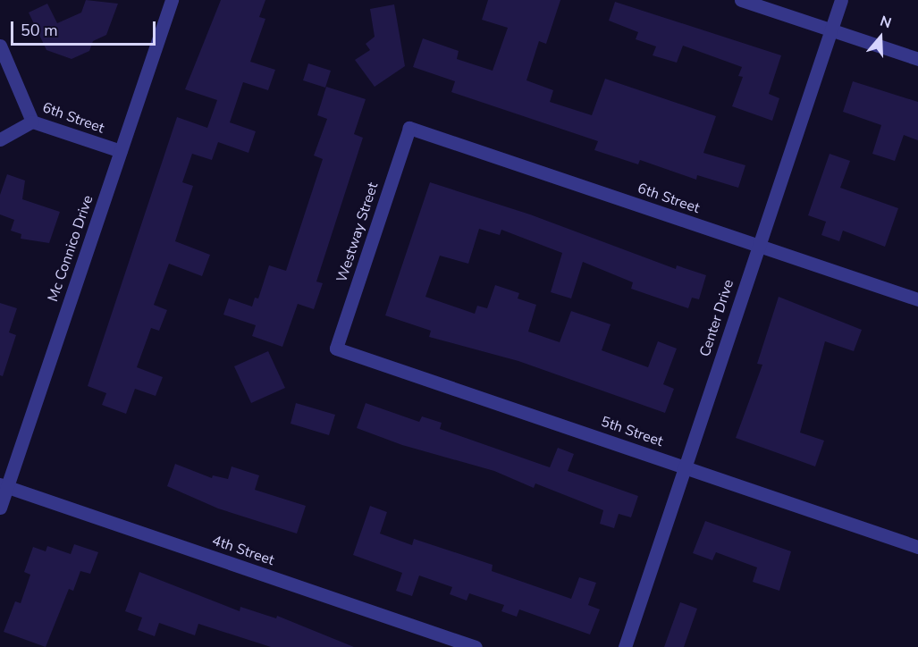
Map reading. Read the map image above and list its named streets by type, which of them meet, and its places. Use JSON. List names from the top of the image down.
{
  "streets": {
    "street": [
      "6th Street",
      "Westway Street",
      "Mc Connico Drive",
      "Center Drive",
      "5th Street",
      "4th Street"
    ]
  },
  "crossings": [
    ["6th Street", "Westway Street"],
    ["6th Street", "Mc Connico Drive"],
    ["6th Street", "Center Drive"],
    ["Westway Street", "5th Street"],
    ["Mc Connico Drive", "4th Street"],
    ["Center Drive", "5th Street"]
  ],
  "scale_bar": "50 m",
  "north": "top"
}
